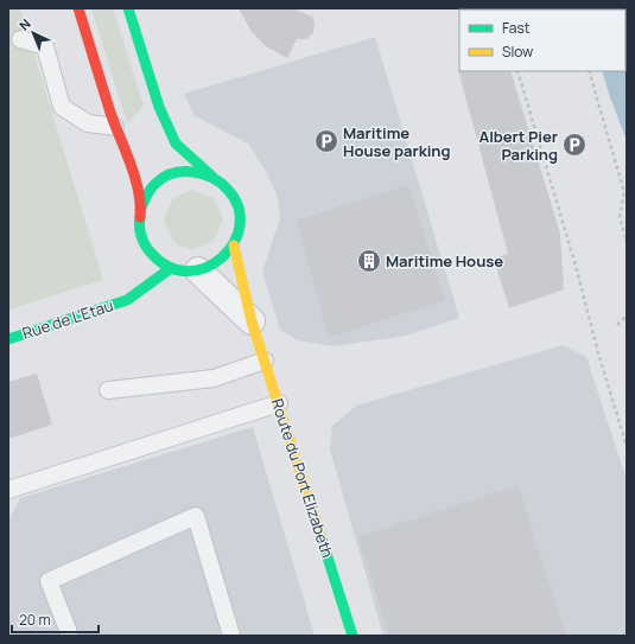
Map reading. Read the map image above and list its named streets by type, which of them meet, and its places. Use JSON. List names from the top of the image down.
{
  "streets": {
    "street": ["Rue de L'Etau", "Route du Port Elizabeth"]
  },
  "crossings": [
    ["Rue de L'Etau", "Route du Port Elizabeth"]
  ],
  "places": {
    "parking": ["Maritime House parking", "Albert Pier Parking"],
    "building": ["Maritime House"]
  },
  "legend": ["Fast", "Slow"],
  "scale_bar": "20 m",
  "north": "top left"
}
